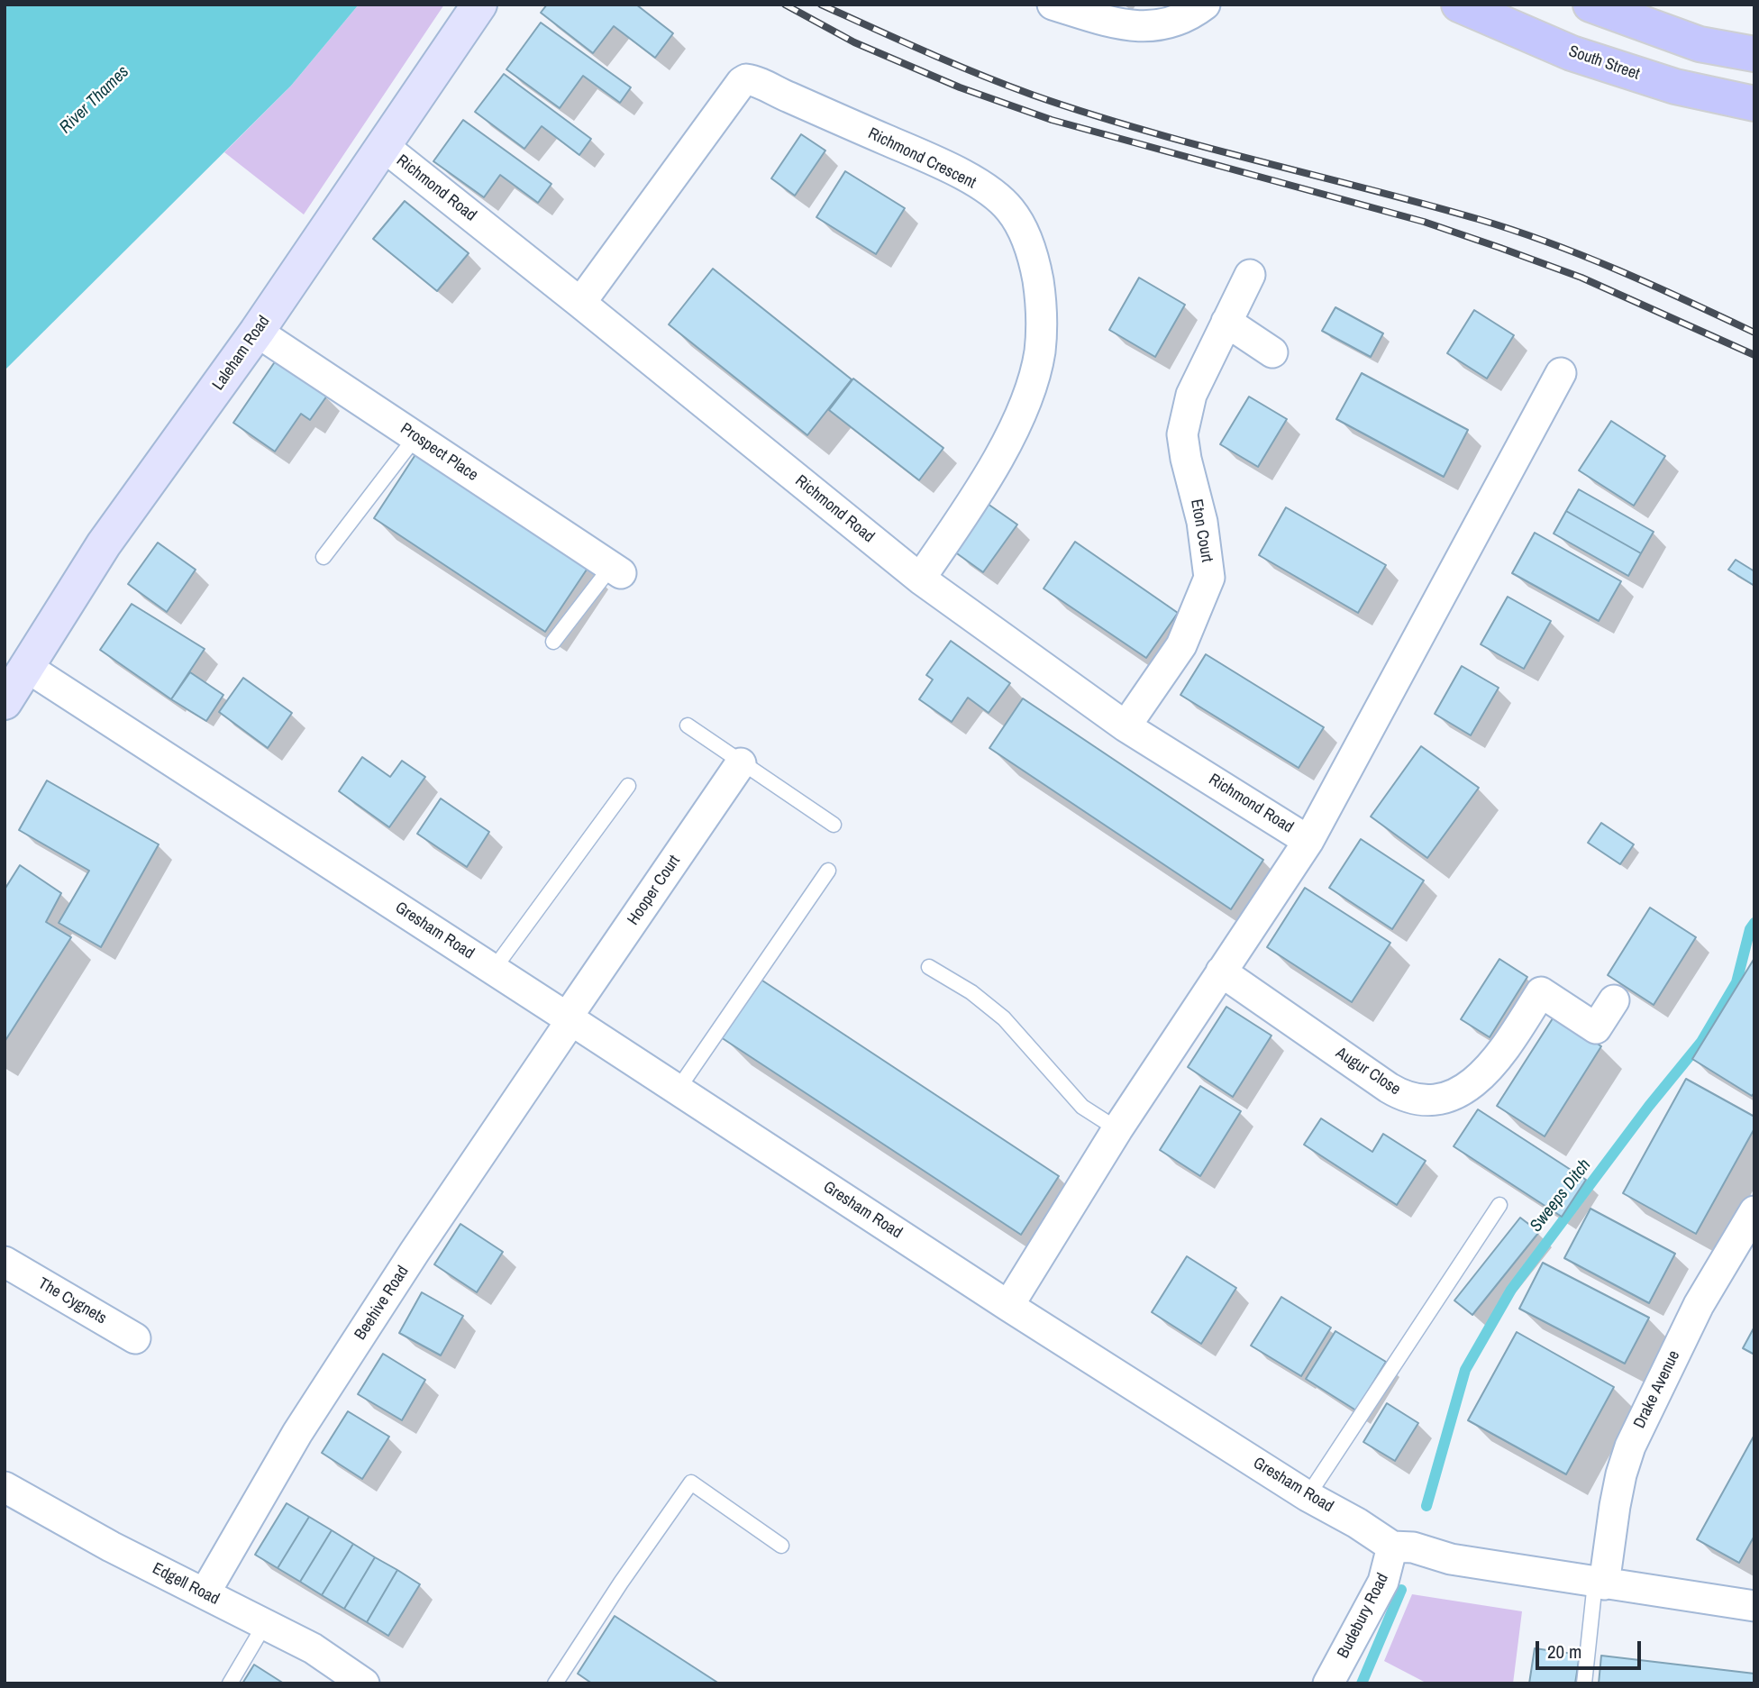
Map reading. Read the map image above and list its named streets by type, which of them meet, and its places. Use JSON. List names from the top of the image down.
{
  "streets": {
    "main road": ["South Street", "Laleham Road"],
    "street": [
      "Richmond Crescent",
      "Richmond Road",
      "Prospect Place",
      "Eton Court",
      "Hooper Court",
      "Gresham Road",
      "Augur Close",
      "The Cygnets",
      "Beehive Road",
      "Drake Avenue",
      "Edgell Road",
      "Budebury Road"
    ]
  },
  "crossings": [
    ["Richmond Crescent", "Richmond Road"],
    ["Richmond Road", "Laleham Road"],
    ["Richmond Road", "Eton Court"],
    ["Richmond Road", "Gresham Road"],
    ["Richmond Road", "Augur Close"],
    ["Laleham Road", "Prospect Place"],
    ["Laleham Road", "Gresham Road"],
    ["Hooper Court", "Gresham Road"],
    ["Hooper Court", "Beehive Road"],
    ["Gresham Road", "Beehive Road"],
    ["Gresham Road", "Drake Avenue"],
    ["Gresham Road", "Budebury Road"],
    ["Beehive Road", "Edgell Road"]
  ],
  "water": ["River Thames", "Sweeps Ditch"],
  "scale_bar": "20 m"
}
